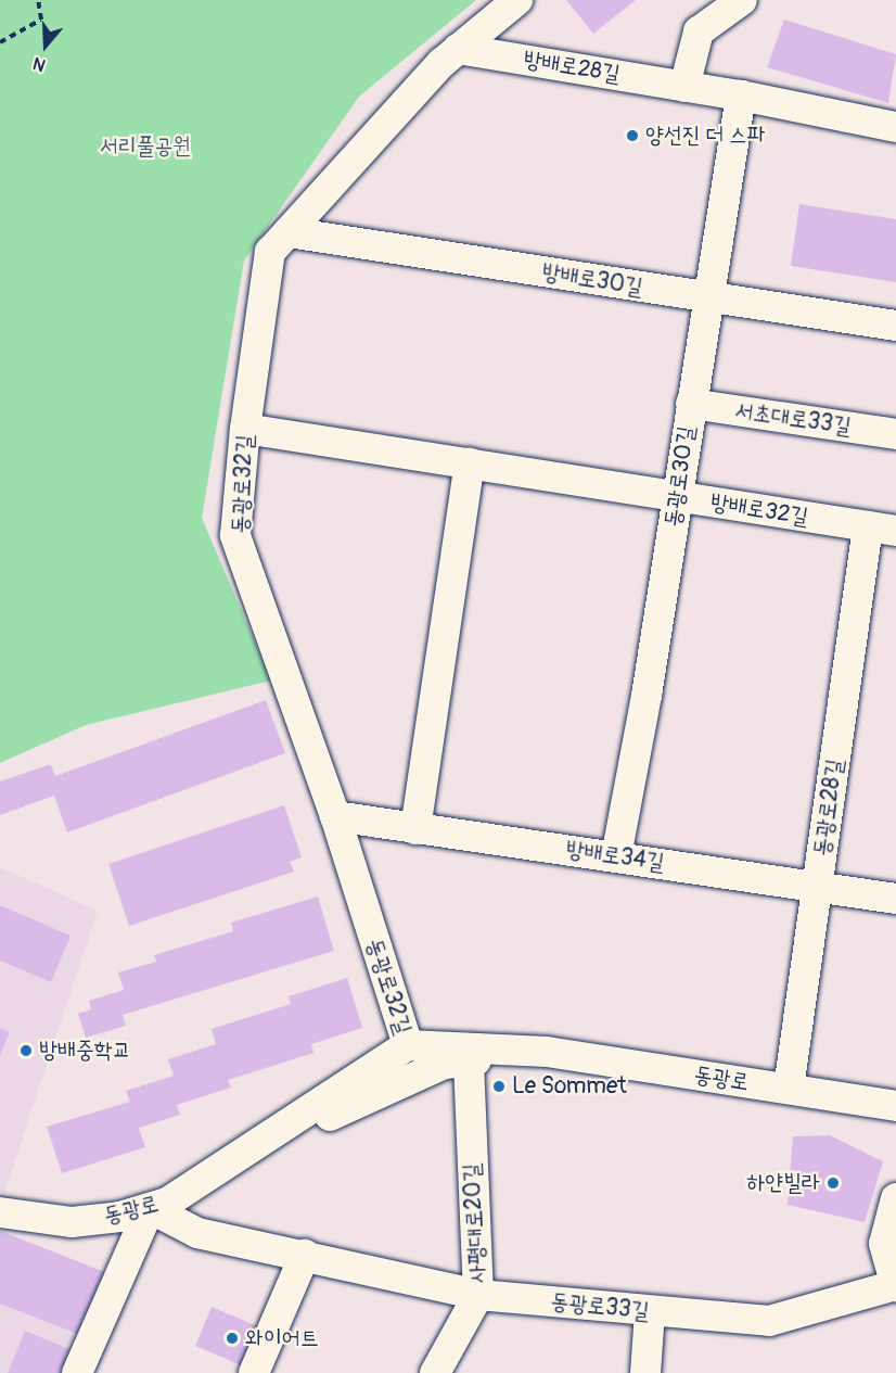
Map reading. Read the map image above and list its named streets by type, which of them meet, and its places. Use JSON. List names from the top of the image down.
{
  "streets": {
    "street": [
      "방배로28길",
      "방배로30길",
      "서초대로33길",
      "동광로30길",
      "동광로32길",
      "방배로32길",
      "동광로28길",
      "방배로34길",
      "동광로",
      "사평대로20길",
      "동광로33길"
    ]
  },
  "crossings": [
    ["방배로28길", "동광로30길"],
    ["방배로28길", "동광로32길"],
    ["방배로30길", "동광로30길"],
    ["방배로30길", "동광로32길"],
    ["서초대로33길", "동광로30길"],
    ["동광로30길", "방배로32길"],
    ["동광로30길", "방배로34길"],
    ["동광로32길", "방배로32길"],
    ["동광로32길", "방배로34길"],
    ["동광로32길", "동광로"],
    ["방배로32길", "동광로28길"],
    ["동광로28길", "방배로34길"],
    ["동광로28길", "동광로"],
    ["동광로", "사평대로20길"],
    ["동광로", "동광로33길"],
    ["사평대로20길", "동광로33길"]
  ],
  "parks": ["서리풀공원"],
  "places": [
    "양선진 더 스파",
    "방배중학교",
    "Le Sommet",
    "하얀빌라",
    "와이어트"
  ],
  "north": "bottom"
}
